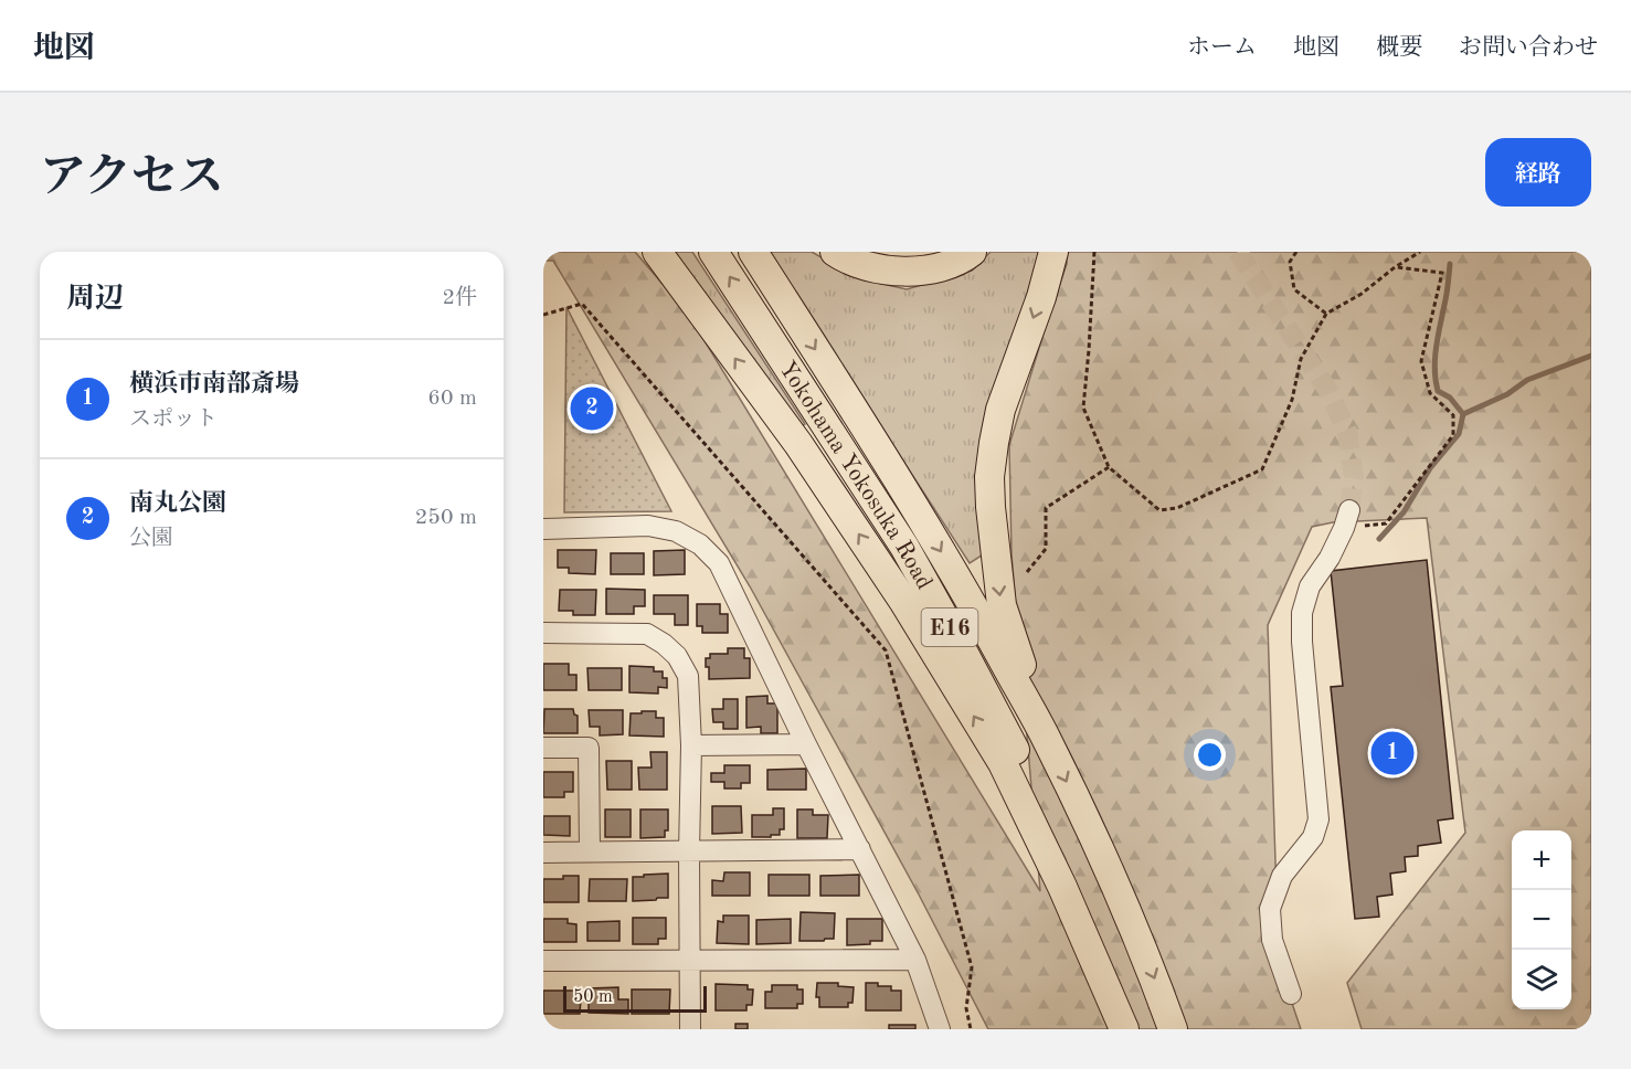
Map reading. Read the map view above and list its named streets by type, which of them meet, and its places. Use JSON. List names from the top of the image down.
{
  "streets": {
    "highway": ["Yokohama Yokosuka Road", "E16"]
  },
  "scale_bar": "50 m",
  "page": {
    "header": "地図",
    "nav": [
      "ホーム",
      "地図",
      "概要",
      "お問い合わせ"
    ],
    "title": "アクセス",
    "buttons": "経路",
    "heading": ["周辺", "2件"],
    "list": [
      {
        "mark": "1",
        "name": "横浜市南部斎場",
        "note": "スポット",
        "value": "60 m"
      },
      {
        "mark": "2",
        "name": "南丸公園",
        "note": "公園",
        "value": "250 m"
      }
    ],
    "pins": ["2", "1"],
    "map_buttons": ["+", "−"],
    "scale": "50 m"
  }
}
